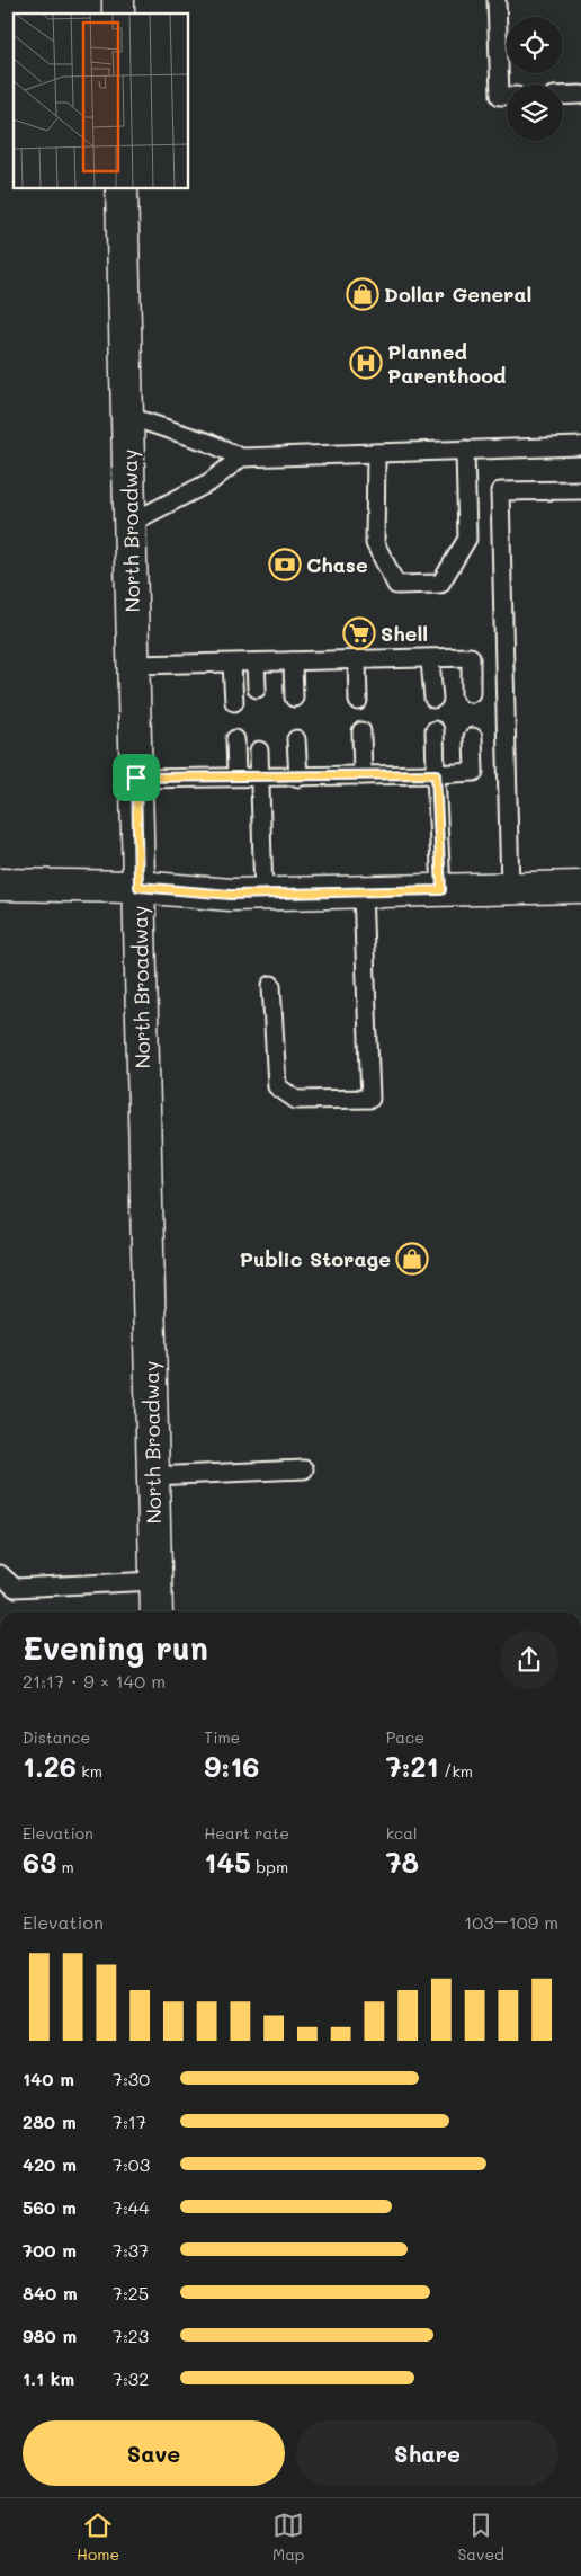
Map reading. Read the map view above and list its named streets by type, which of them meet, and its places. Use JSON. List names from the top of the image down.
{
  "streets": {
    "main road": ["North Broadway"]
  },
  "places": {
    "shop": ["Dollar General", "Public Storage"],
    "hospital": ["Planned Parenthood"],
    "bank": ["Chase"],
    "supermarket": ["Shell"]
  },
  "page": {
    "heading": ["Evening run", "21:17 · 9 × 140 m"],
    "stats": [
      ["Distance", "1.26 km"],
      ["Time", "9:16"],
      ["Pace", "7:21 /km"],
      ["Elevation", "63 m"],
      ["Heart rate", "145 bpm"],
      ["kcal", "78"]
    ],
    "chart": ["Elevation", "103–109 m"],
    "list": [
      {
        "name": "140 m",
        "note": "7:30"
      },
      {
        "name": "280 m",
        "note": "7:17"
      },
      {
        "name": "420 m",
        "note": "7:03"
      },
      {
        "name": "560 m",
        "note": "7:44"
      },
      {
        "name": "700 m",
        "note": "7:37"
      },
      {
        "name": "840 m",
        "note": "7:25"
      },
      {
        "name": "980 m",
        "note": "7:23"
      },
      {
        "name": "1.1 km",
        "note": "7:32"
      }
    ],
    "buttons": ["Save", "Share"],
    "tabs": ["Home", "Map", "Saved"]
  }
}
